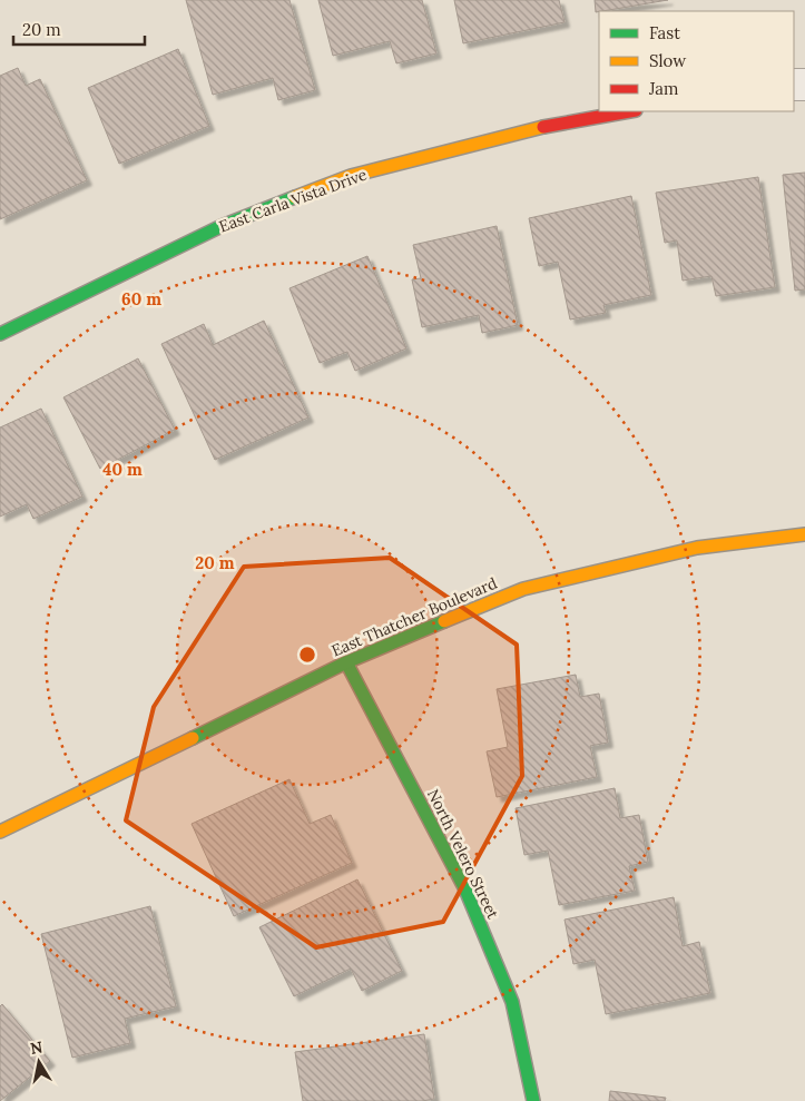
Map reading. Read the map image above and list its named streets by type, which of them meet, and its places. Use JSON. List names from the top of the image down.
{
  "streets": {
    "street": ["East Carla Vista Drive", "East Thatcher Boulevard", "North Velero Street"]
  },
  "crossings": [
    ["East Thatcher Boulevard", "North Velero Street"]
  ],
  "legend": ["Fast", "Slow", "Jam"],
  "scale_bar": "20 m",
  "north": "top",
  "rings": ["60 m", "40 m", "20 m"]
}
